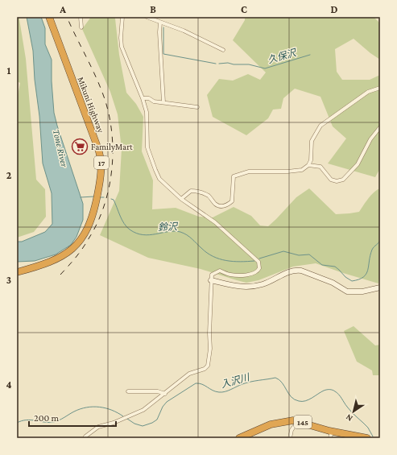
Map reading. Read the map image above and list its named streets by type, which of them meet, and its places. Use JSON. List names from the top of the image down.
{
  "streets": {
    "highway": ["Mikuni Highway", "17", "145"]
  },
  "water": [
    "久保沢",
    "Tone River",
    "鈴沢",
    "入沢川"
  ],
  "places": {
    "supermarket": ["FamilyMart"]
  },
  "scale_bar": "200 m",
  "north": "bottom left",
  "grid": {
    "columns": [
      "A",
      "B",
      "C",
      "D"
    ],
    "rows": [
      "1",
      "2",
      "3",
      "4"
    ]
  }
}
